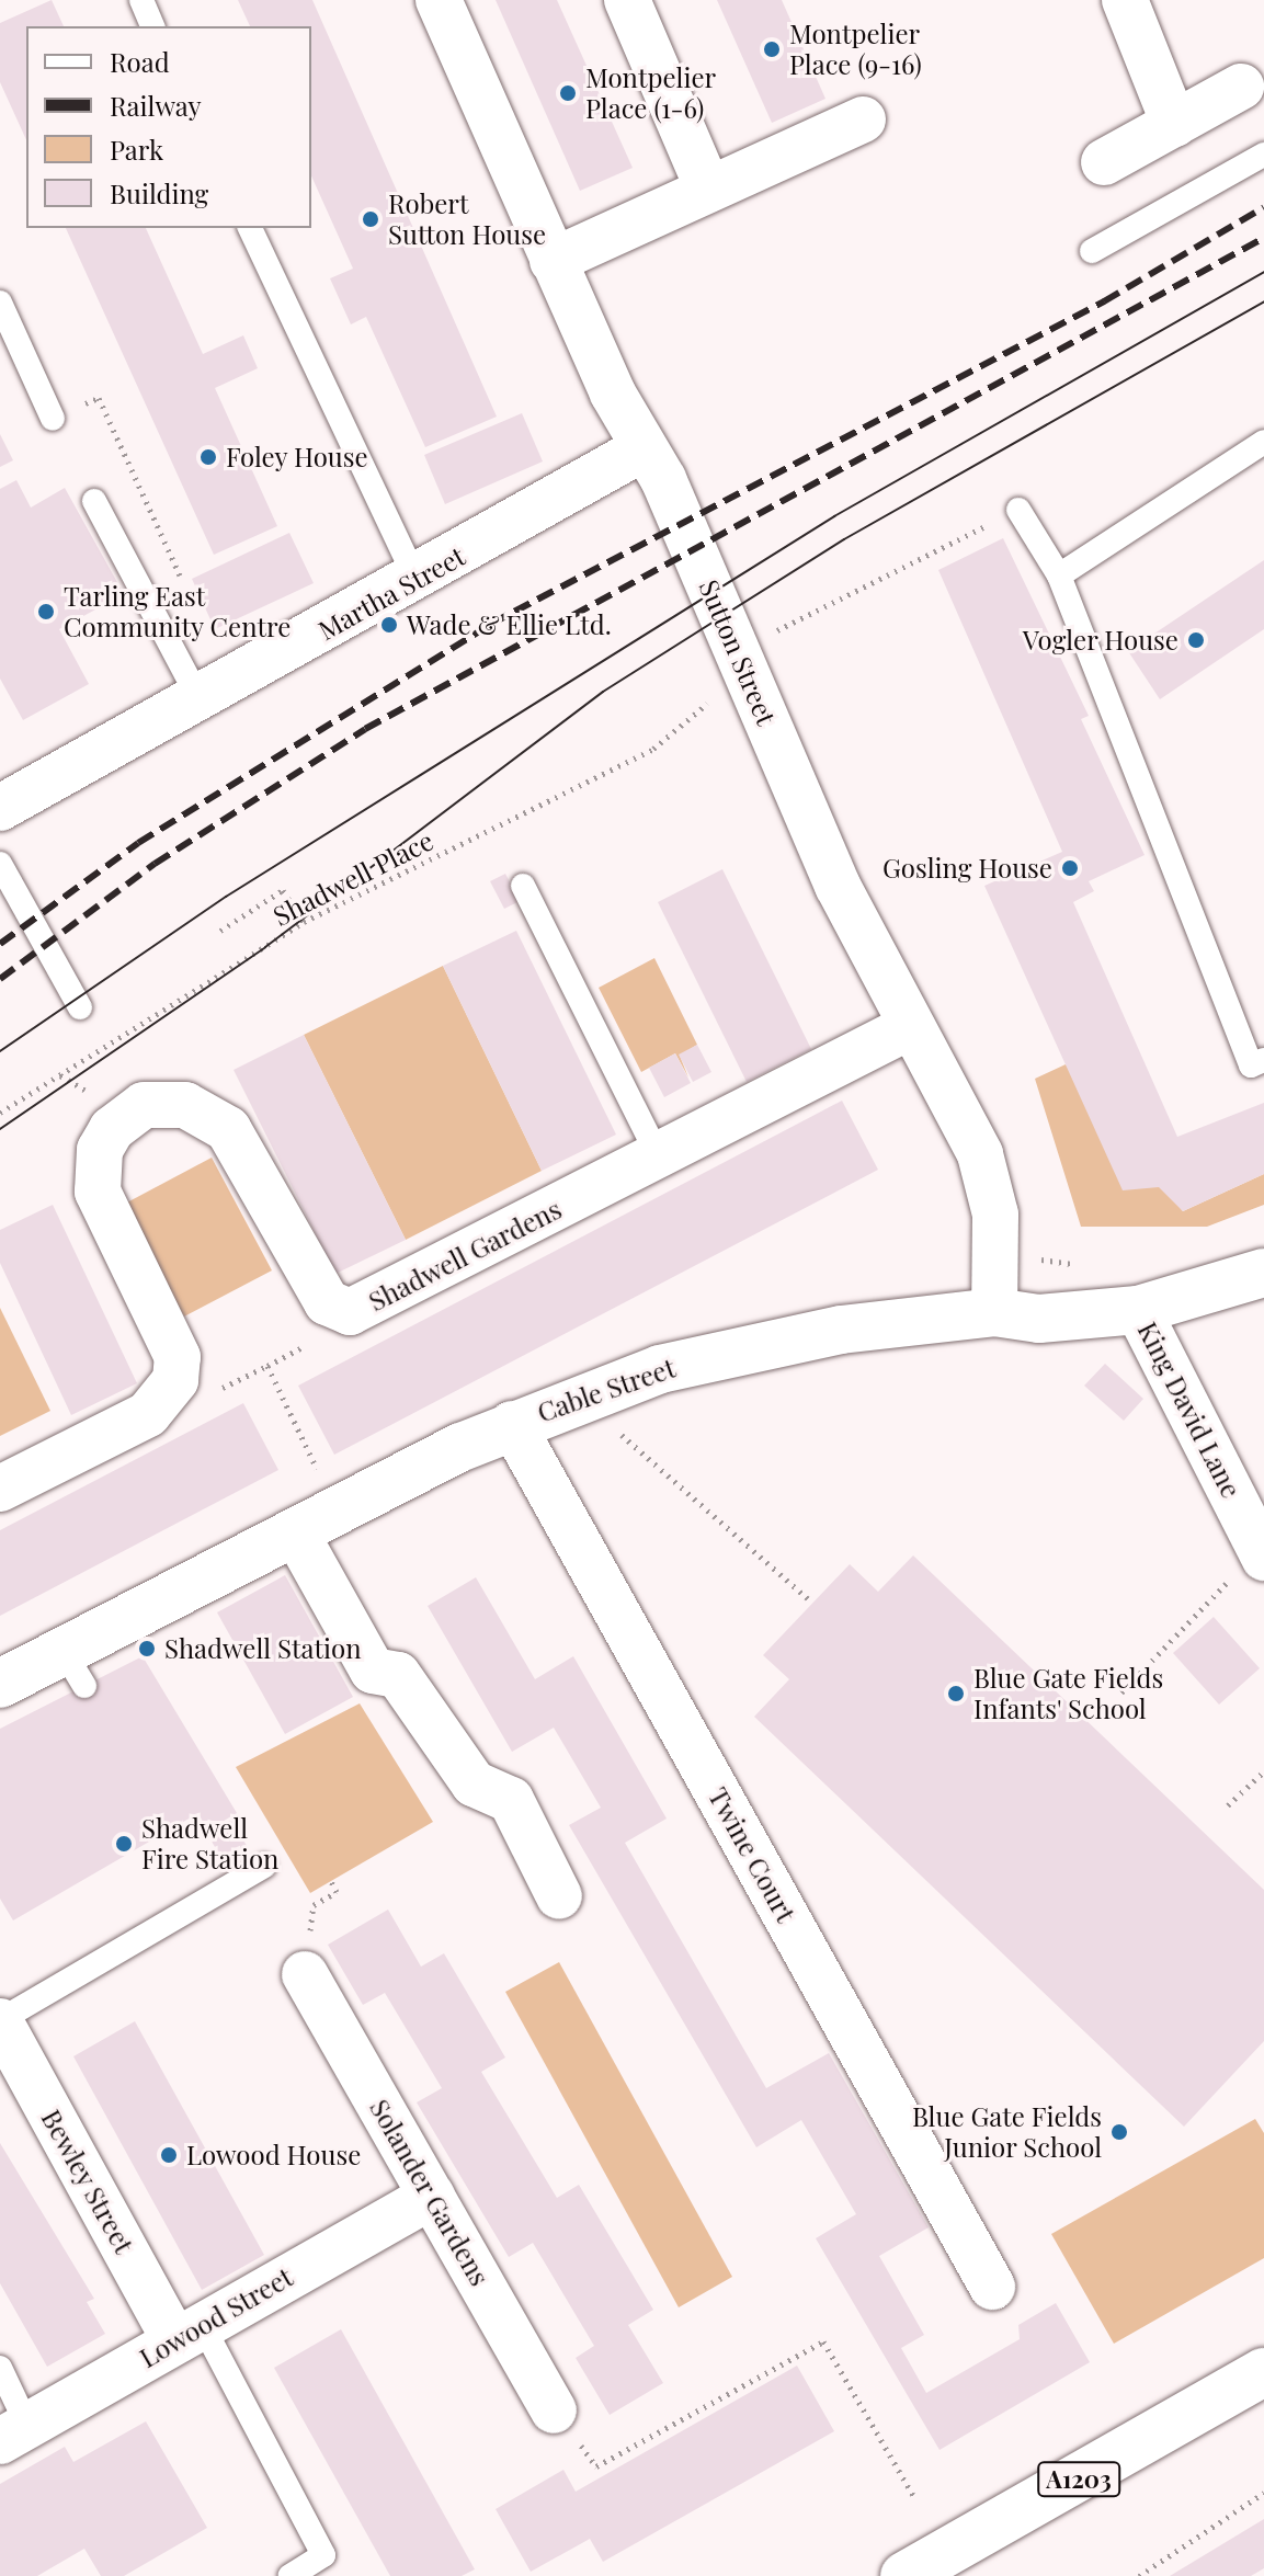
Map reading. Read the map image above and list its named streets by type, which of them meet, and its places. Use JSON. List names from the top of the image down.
{
  "streets": {
    "main road": ["Cable Street", "A1203"],
    "street": [
      "Martha Street",
      "Sutton Street",
      "Shadwell Gardens",
      "King David Lane",
      "Twine Court",
      "Bewley Street",
      "Solander Gardens",
      "Lowood Street"
    ],
    "path": ["Shadwell Place"]
  },
  "crossings": [
    ["Martha Street", "Sutton Street"],
    ["Sutton Street", "Shadwell Gardens"],
    ["Sutton Street", "Cable Street"],
    ["Cable Street", "King David Lane"],
    ["Cable Street", "Twine Court"],
    ["Bewley Street", "Lowood Street"],
    ["Solander Gardens", "Lowood Street"]
  ],
  "places": [
    "Montpelier Place (9-16)",
    "Montpelier Place (1-6)",
    "Robert Sutton House",
    "Foley House",
    "Tarling East Community Centre",
    "Wade & Ellie Ltd.",
    "Vogler House",
    "Gosling House",
    "Shadwell Station",
    "Blue Gate Fields Infants' School",
    "Shadwell Fire Station",
    "Blue Gate Fields Junior School",
    "Lowood House"
  ],
  "legend": [
    "Road",
    "Railway",
    "Park",
    "Building"
  ]
}
